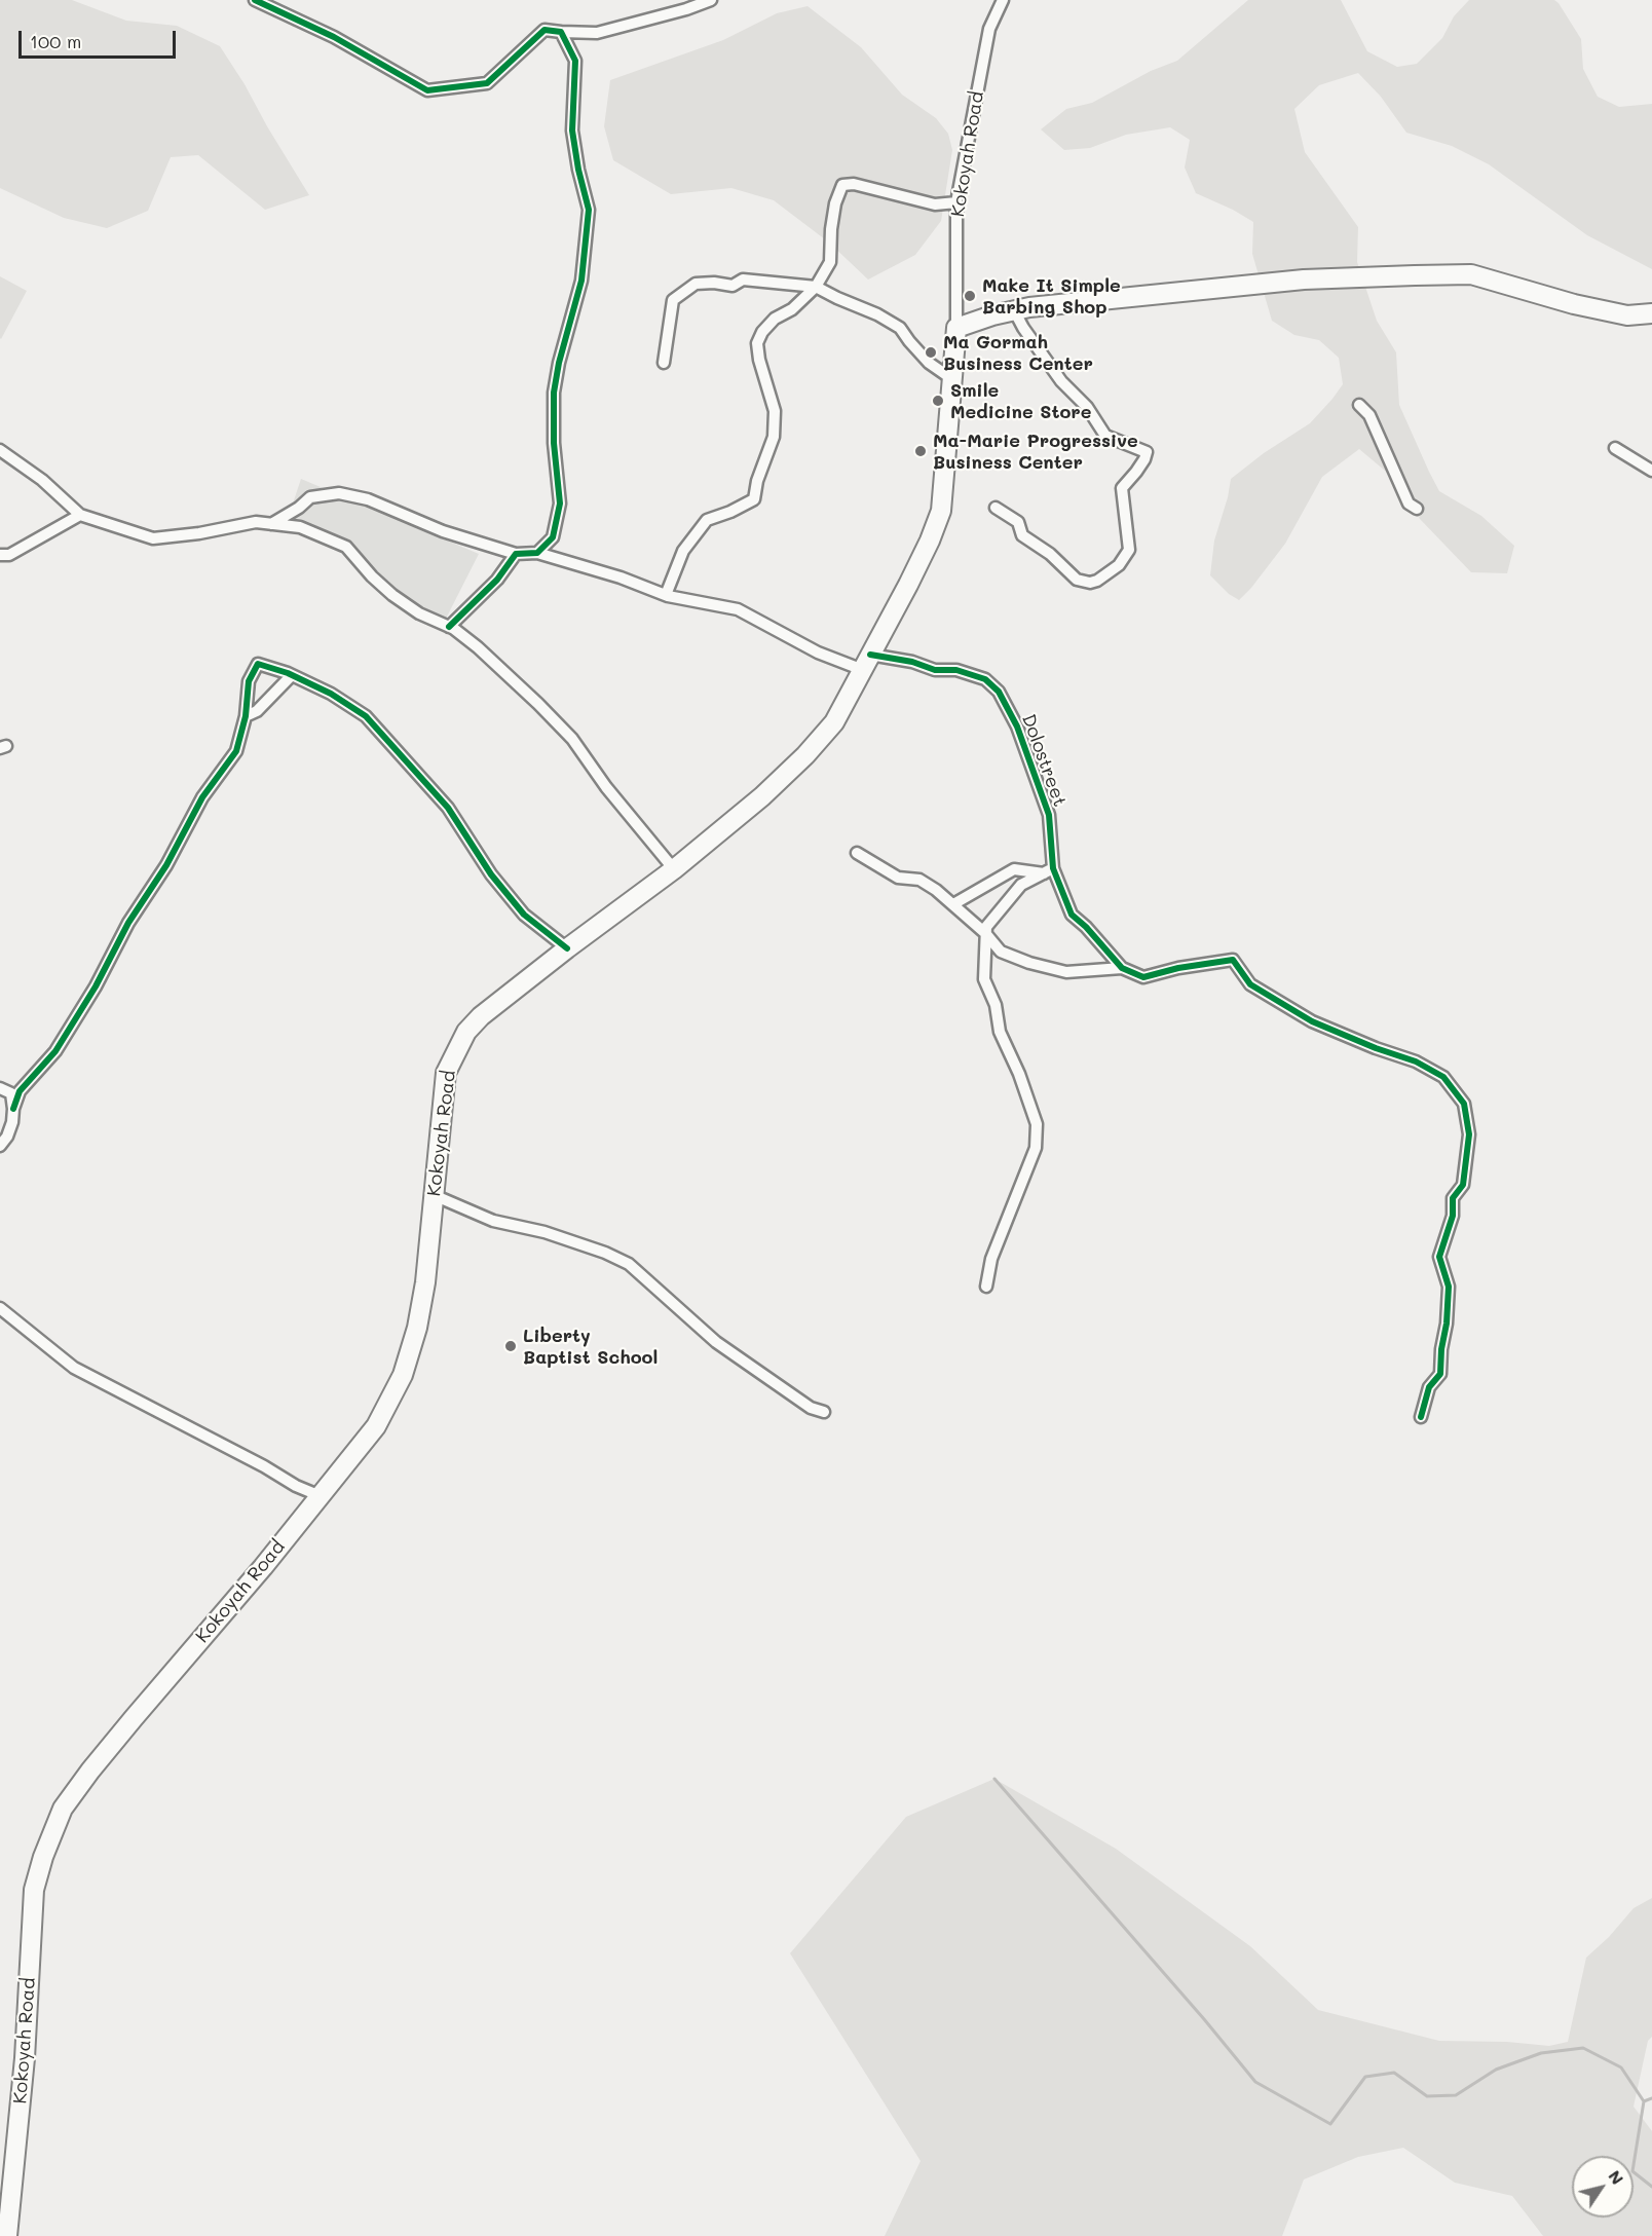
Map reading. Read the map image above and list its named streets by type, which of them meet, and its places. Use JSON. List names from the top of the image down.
{
  "streets": {
    "main road": ["Kokoyah Road"],
    "street": ["Dolostreet"]
  },
  "crossings": [
    ["Kokoyah Road", "Dolostreet"]
  ],
  "places": [
    "Make It Simple Barbing Shop",
    "Ma Gormah Business Center",
    "Smile Medicine Store",
    "Ma-Marie Progressive Business Center",
    "Liberty Baptist School"
  ],
  "scale_bar": "100 m",
  "north": "top right"
}
